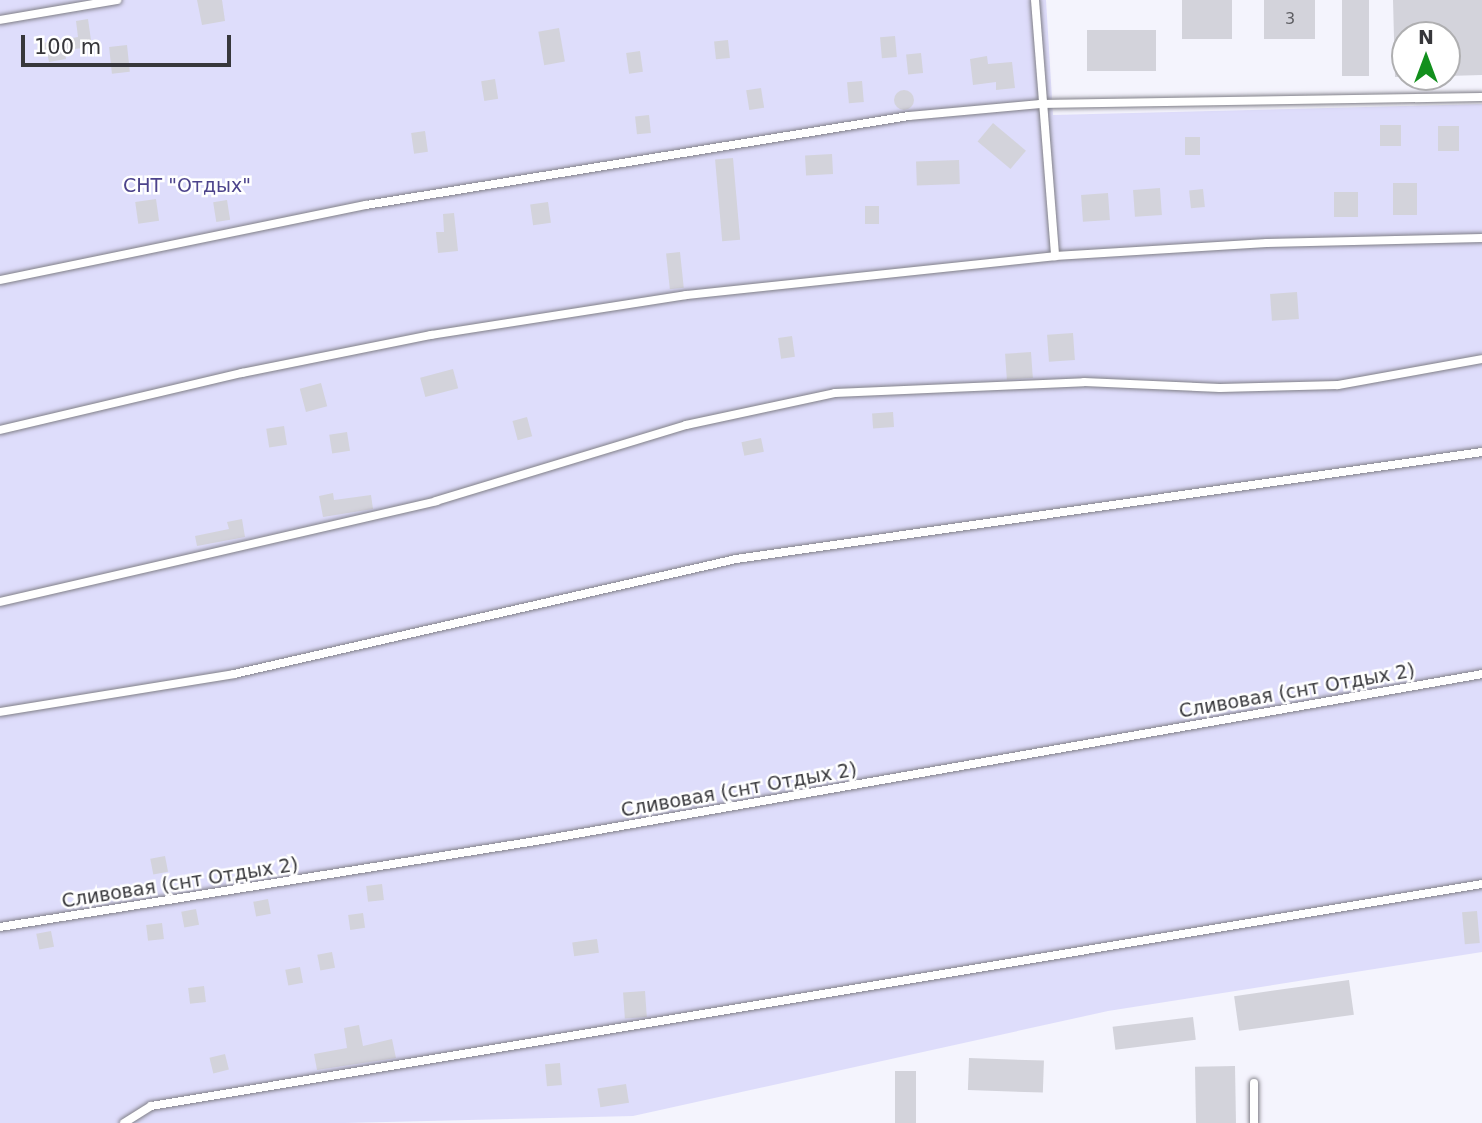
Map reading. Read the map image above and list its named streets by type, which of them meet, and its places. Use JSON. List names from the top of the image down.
{
  "streets": {
    "lane": ["Сливовая (снт Отдых 2)"]
  },
  "parks": ["СНТ \"Отдых\""],
  "house_numbers": ["3"],
  "scale_bar": "100 m",
  "north": "top"
}
